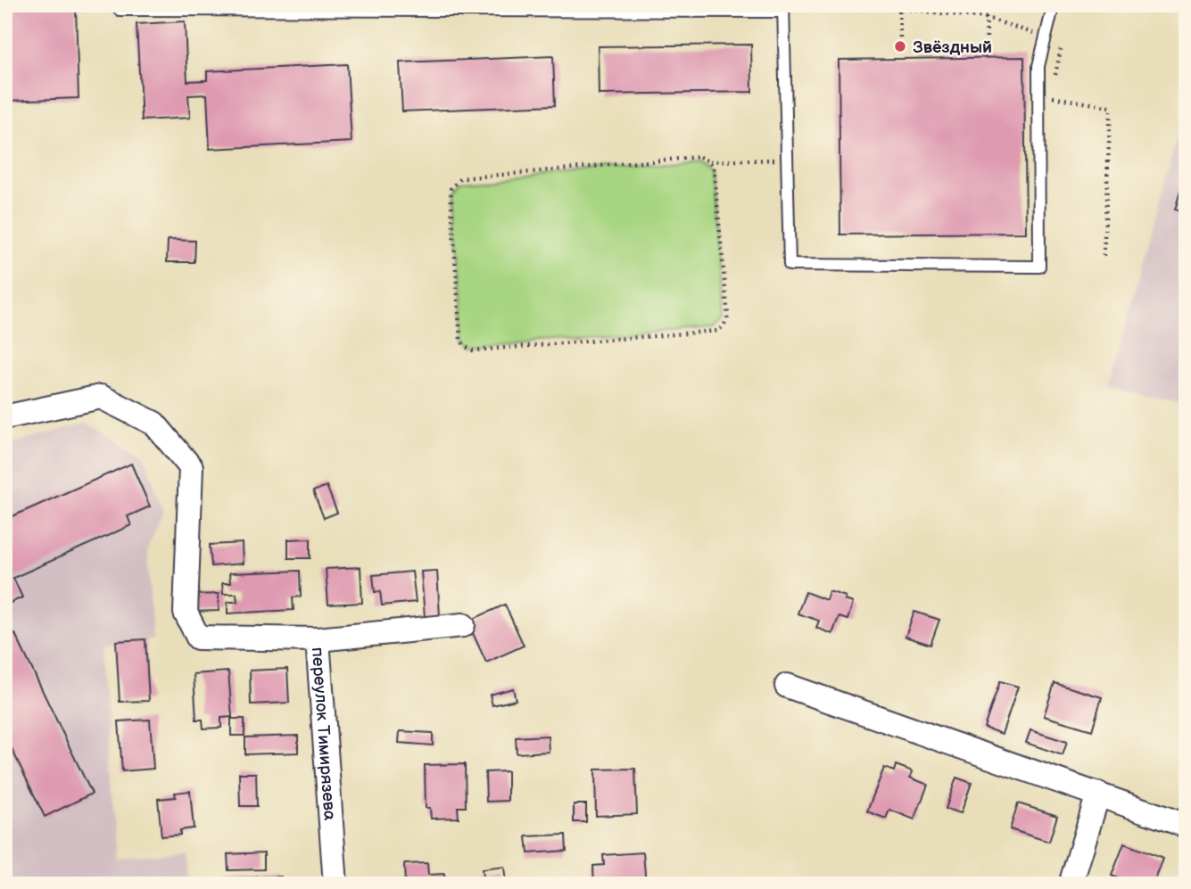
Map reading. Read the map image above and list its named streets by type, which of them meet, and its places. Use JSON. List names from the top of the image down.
{
  "streets": {
    "street": ["переулок Тимирязева"]
  },
  "places": ["Звёздный"]
}
